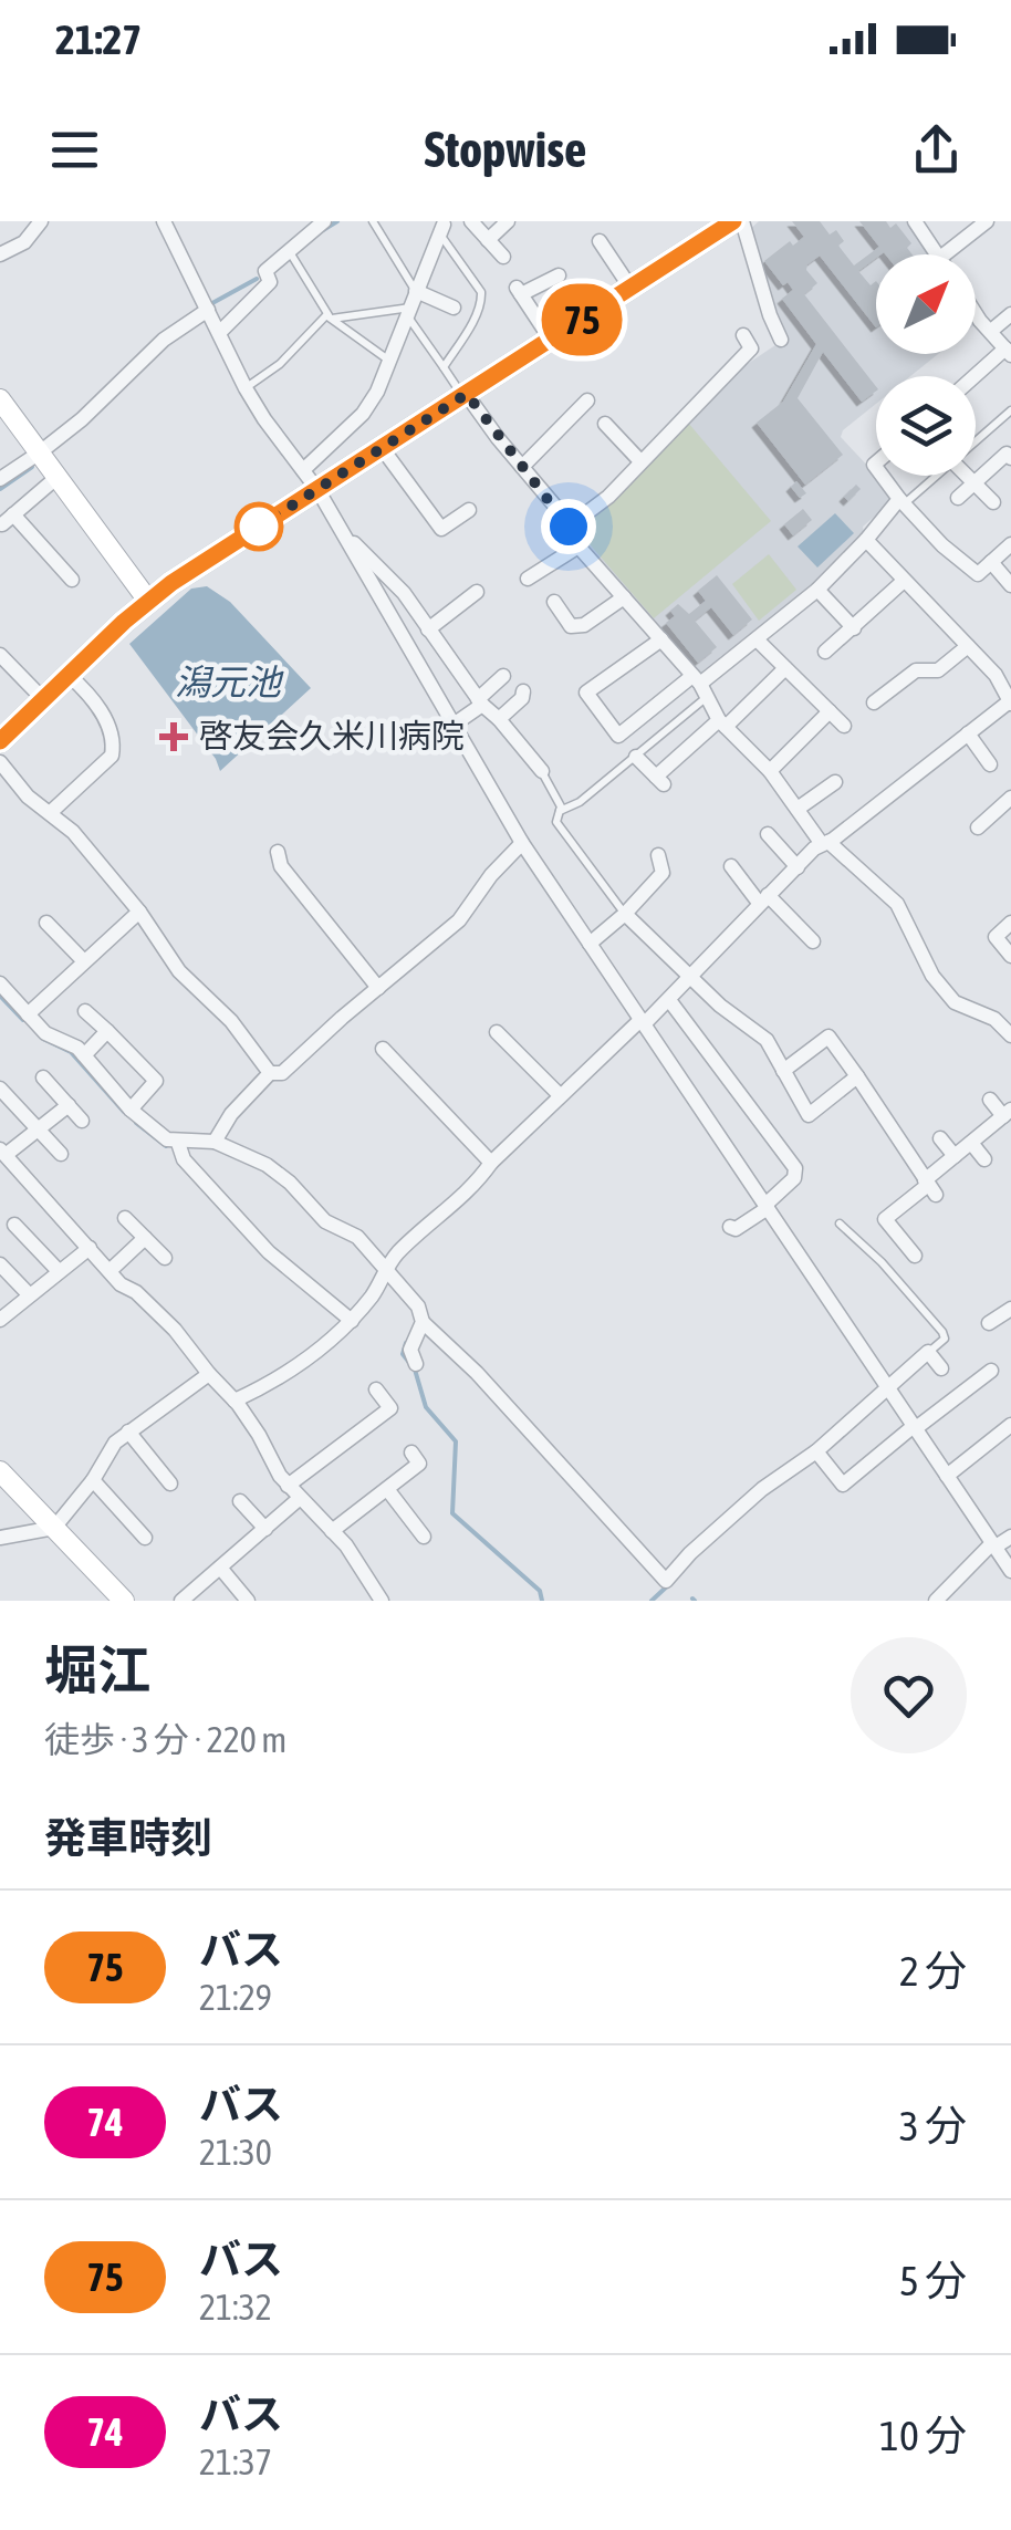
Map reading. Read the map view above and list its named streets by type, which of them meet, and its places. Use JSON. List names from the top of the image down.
{
  "water": ["潟元池"],
  "places": {
    "health": ["啓友会久米川病院"]
  },
  "lines": ["bus line 75"],
  "north": "top right",
  "page": {
    "status": "21:27",
    "header": "Stopwise",
    "on_map": "75",
    "heading": [
      ["堀江", "徒歩 · 3 分 · 220 m"],
      "発車時刻"
    ],
    "list": [
      {
        "mark": "75",
        "name": "バス",
        "note": "21:29",
        "value": "2 分"
      },
      {
        "mark": "74",
        "name": "バス",
        "note": "21:30",
        "value": "3 分"
      },
      {
        "mark": "75",
        "name": "バス",
        "note": "21:32",
        "value": "5 分"
      },
      {
        "mark": "74",
        "name": "バス",
        "note": "21:37",
        "value": "10 分"
      }
    ]
  }
}
